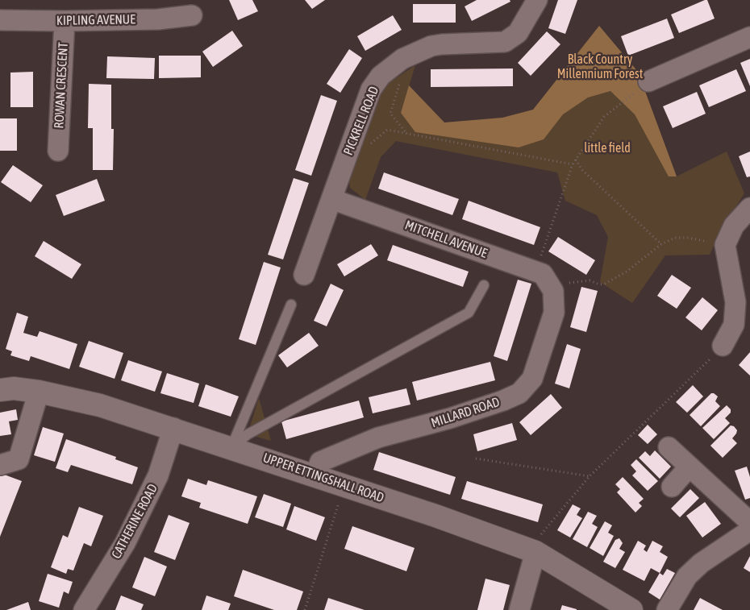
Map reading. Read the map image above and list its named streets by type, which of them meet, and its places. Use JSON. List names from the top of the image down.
{
  "streets": {
    "street": [
      "KIPLING AVENUE",
      "ROWAN CRESCENT",
      "PICKRELL ROAD",
      "MITCHELL AVENUE",
      "MILLARD ROAD",
      "UPPER ETTINGSHALL ROAD",
      "CATHERINE ROAD"
    ]
  },
  "crossings": [
    ["KIPLING AVENUE", "ROWAN CRESCENT"],
    ["PICKRELL ROAD", "MITCHELL AVENUE"],
    ["MITCHELL AVENUE", "MILLARD ROAD"],
    ["MILLARD ROAD", "UPPER ETTINGSHALL ROAD"],
    ["UPPER ETTINGSHALL ROAD", "CATHERINE ROAD"]
  ],
  "parks": ["Black Country Millennium Forest", "little field"]
}
